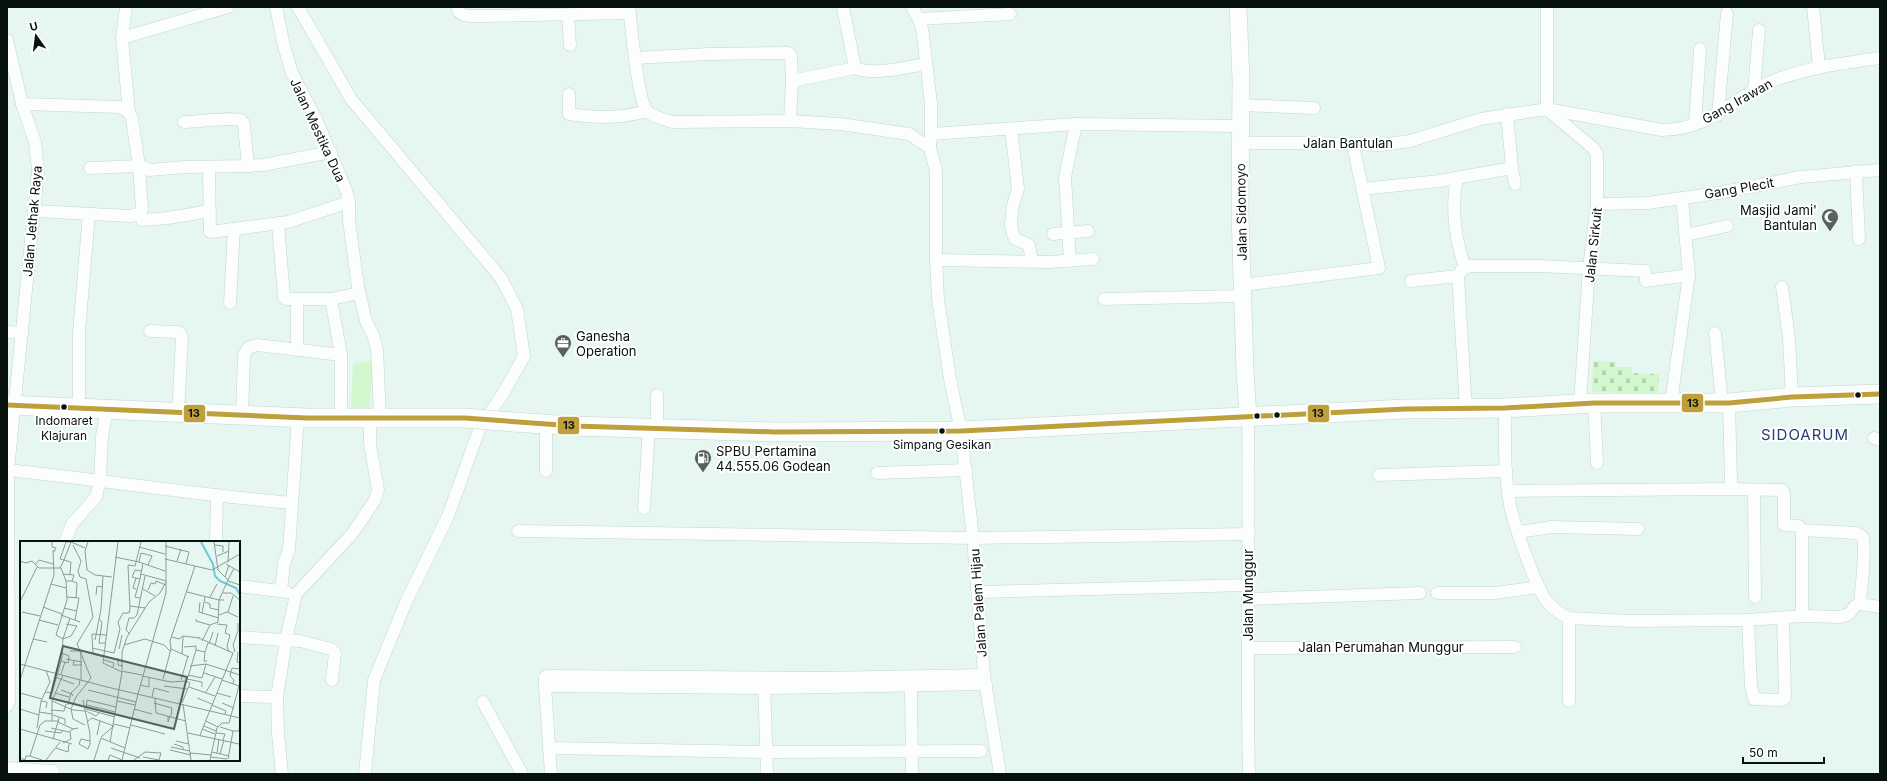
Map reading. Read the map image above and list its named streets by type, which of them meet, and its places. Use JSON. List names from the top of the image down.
{
  "streets": {
    "main road": ["Jalan Sidomoyo"],
    "street": [
      "Gang Irawan",
      "Jalan Mestika Dua",
      "Jalan Bantulan",
      "Gang Plecit",
      "Jalan Jethak Raya",
      "Jalan Sirkuit",
      "Jalan Munggur",
      "Jalan Palem Hijau",
      "Jalan Perumahan Munggur"
    ]
  },
  "crossings": [
    ["Gang Irawan", "Jalan Bantulan"],
    ["Gang Irawan", "Jalan Sirkuit"],
    ["Jalan Bantulan", "Jalan Sidomoyo"],
    ["Jalan Bantulan", "Jalan Sirkuit"],
    ["Gang Plecit", "Jalan Sirkuit"],
    ["Jalan Sidomoyo", "Jalan Munggur"],
    ["Jalan Munggur", "Jalan Perumahan Munggur"]
  ],
  "districts": ["SIDOARUM"],
  "places": {
    "mosque": ["Masjid Jami' Bantulan"],
    "office": ["Ganesha Operation"],
    "other": ["Indomaret Klajuran", "Simpang Gesikan"],
    "fuel station": ["SPBU Pertamina 44.555.06 Godean"]
  },
  "lines": ["transit line 13"],
  "scale_bar": "50 m",
  "north": "top"
}
